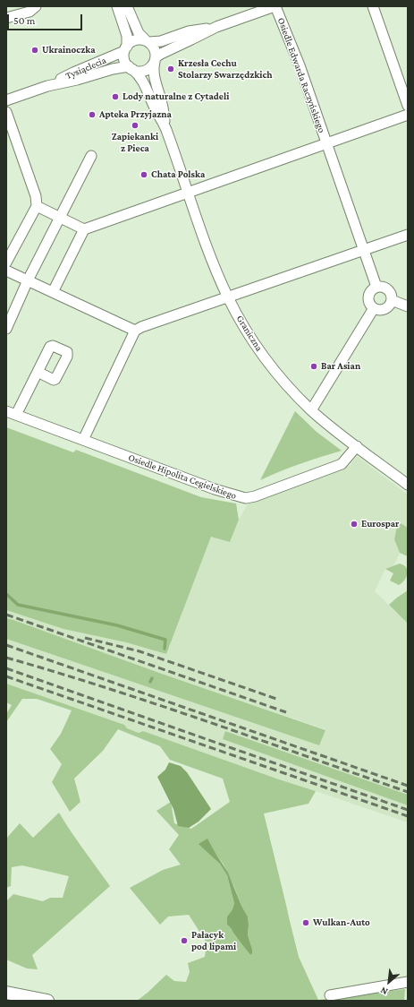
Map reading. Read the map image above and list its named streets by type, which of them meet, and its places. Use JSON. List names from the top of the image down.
{
  "streets": {
    "street": [
      "Tysiąclecia",
      "Osiedle Edwarda Raczyńskiego",
      "Graniczna",
      "Osiedle Hipolita Cegielskiego"
    ]
  },
  "crossings": [
    ["Tysiąclecia", "Graniczna"],
    ["Osiedle Edwarda Raczyńskiego", "Graniczna"],
    ["Graniczna", "Osiedle Hipolita Cegielskiego"]
  ],
  "places": [
    "Ukrainoczka",
    "Krzesła Cechu Stolarzy Swarzędzkich",
    "Lody naturalne z Cytadeli",
    "Apteka Przyjazna",
    "Zapiekanki z Pieca",
    "Chata Polska",
    "Bar Asian",
    "Eurospar",
    "Wulkan-Auto",
    "Pałacyk pod lipami"
  ],
  "scale_bar": "50 m",
  "north": "bottom left"
}
